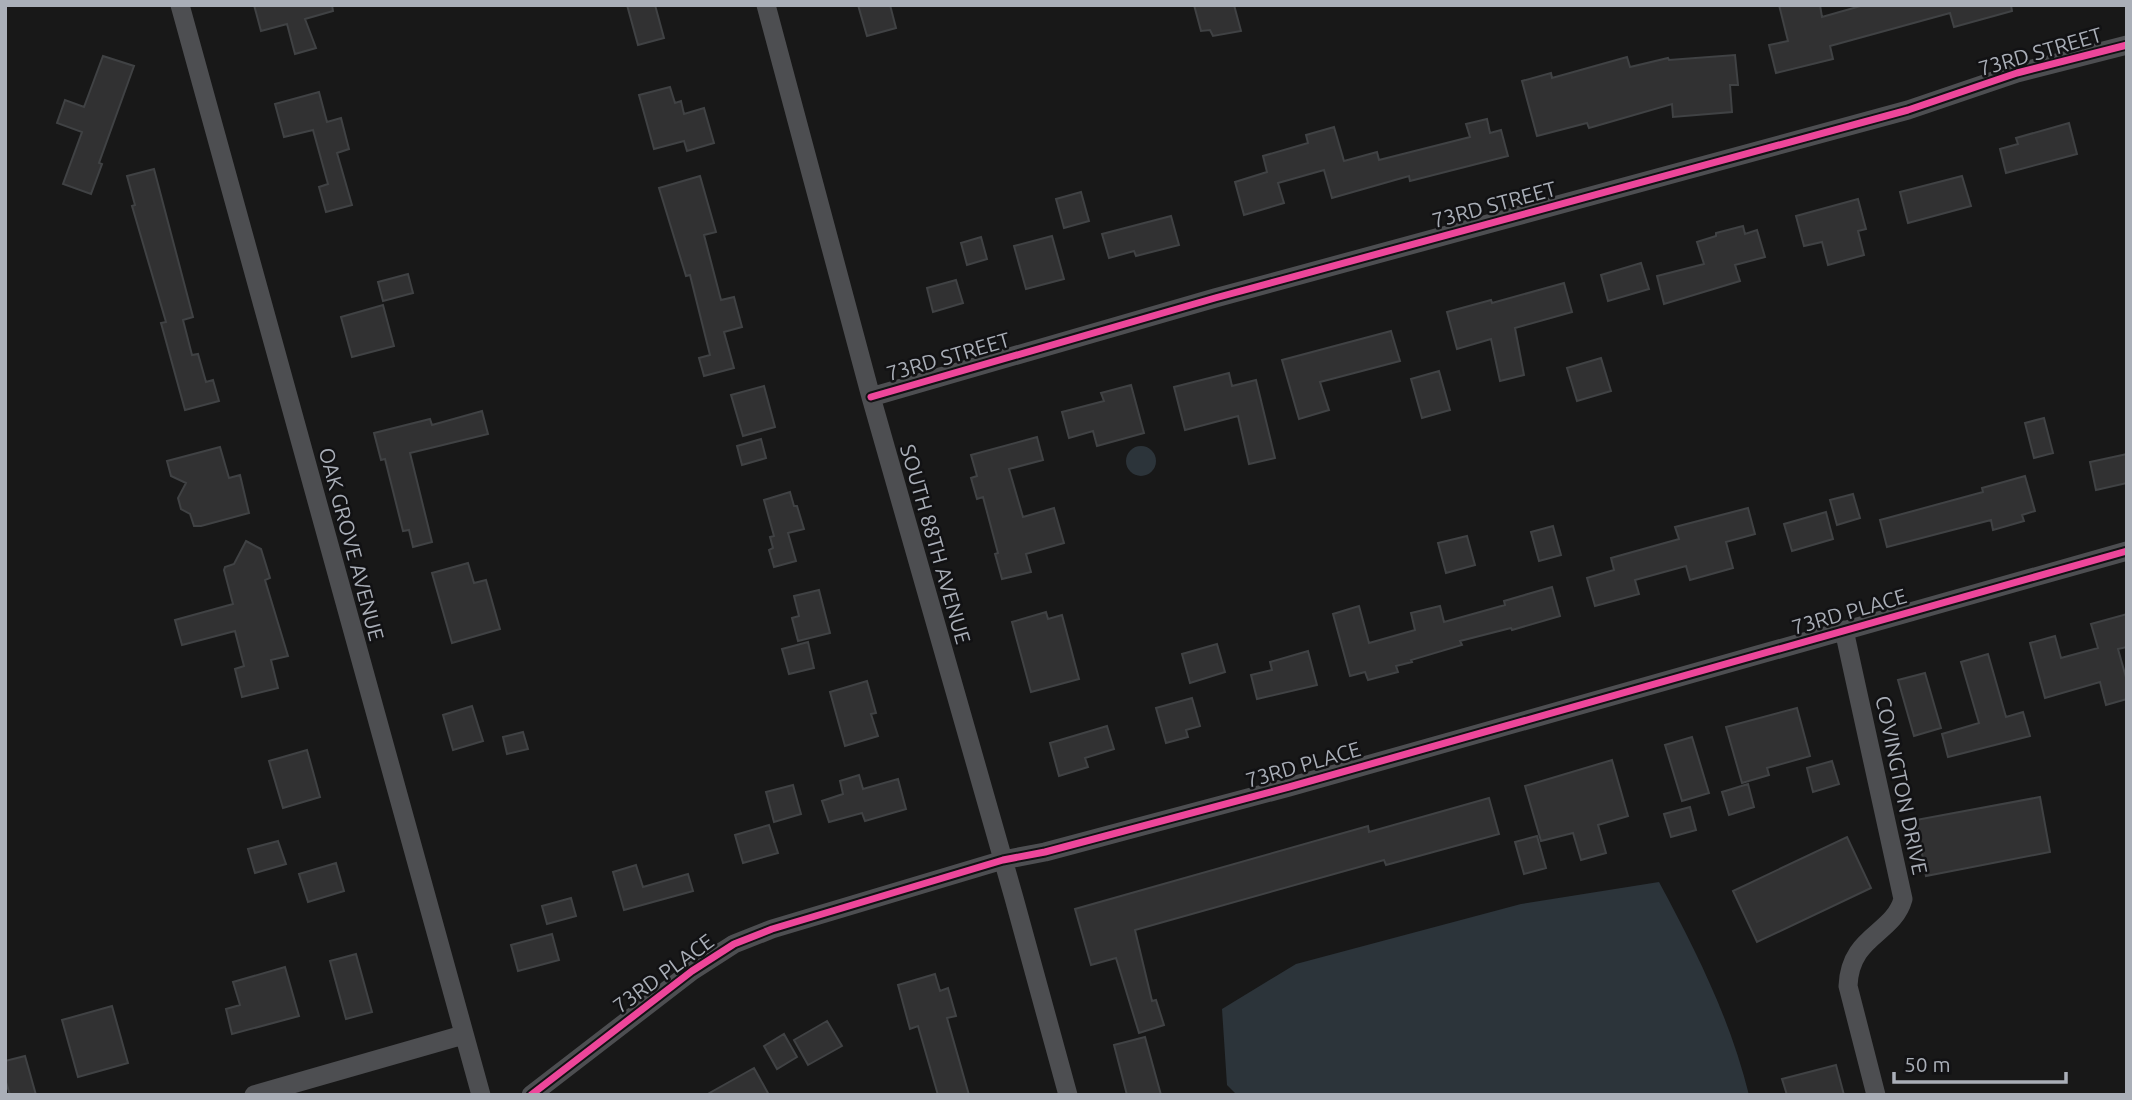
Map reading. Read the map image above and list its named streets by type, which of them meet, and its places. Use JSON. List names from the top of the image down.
{
  "streets": {
    "street": [
      "73RD STREET",
      "OAK GROVE AVENUE",
      "SOUTH 88TH AVENUE",
      "73RD PLACE",
      "COVINGTON DRIVE"
    ]
  },
  "crossings": [
    ["73RD STREET", "SOUTH 88TH AVENUE"],
    ["SOUTH 88TH AVENUE", "73RD PLACE"],
    ["73RD PLACE", "COVINGTON DRIVE"]
  ],
  "scale_bar": "50 m"
}
